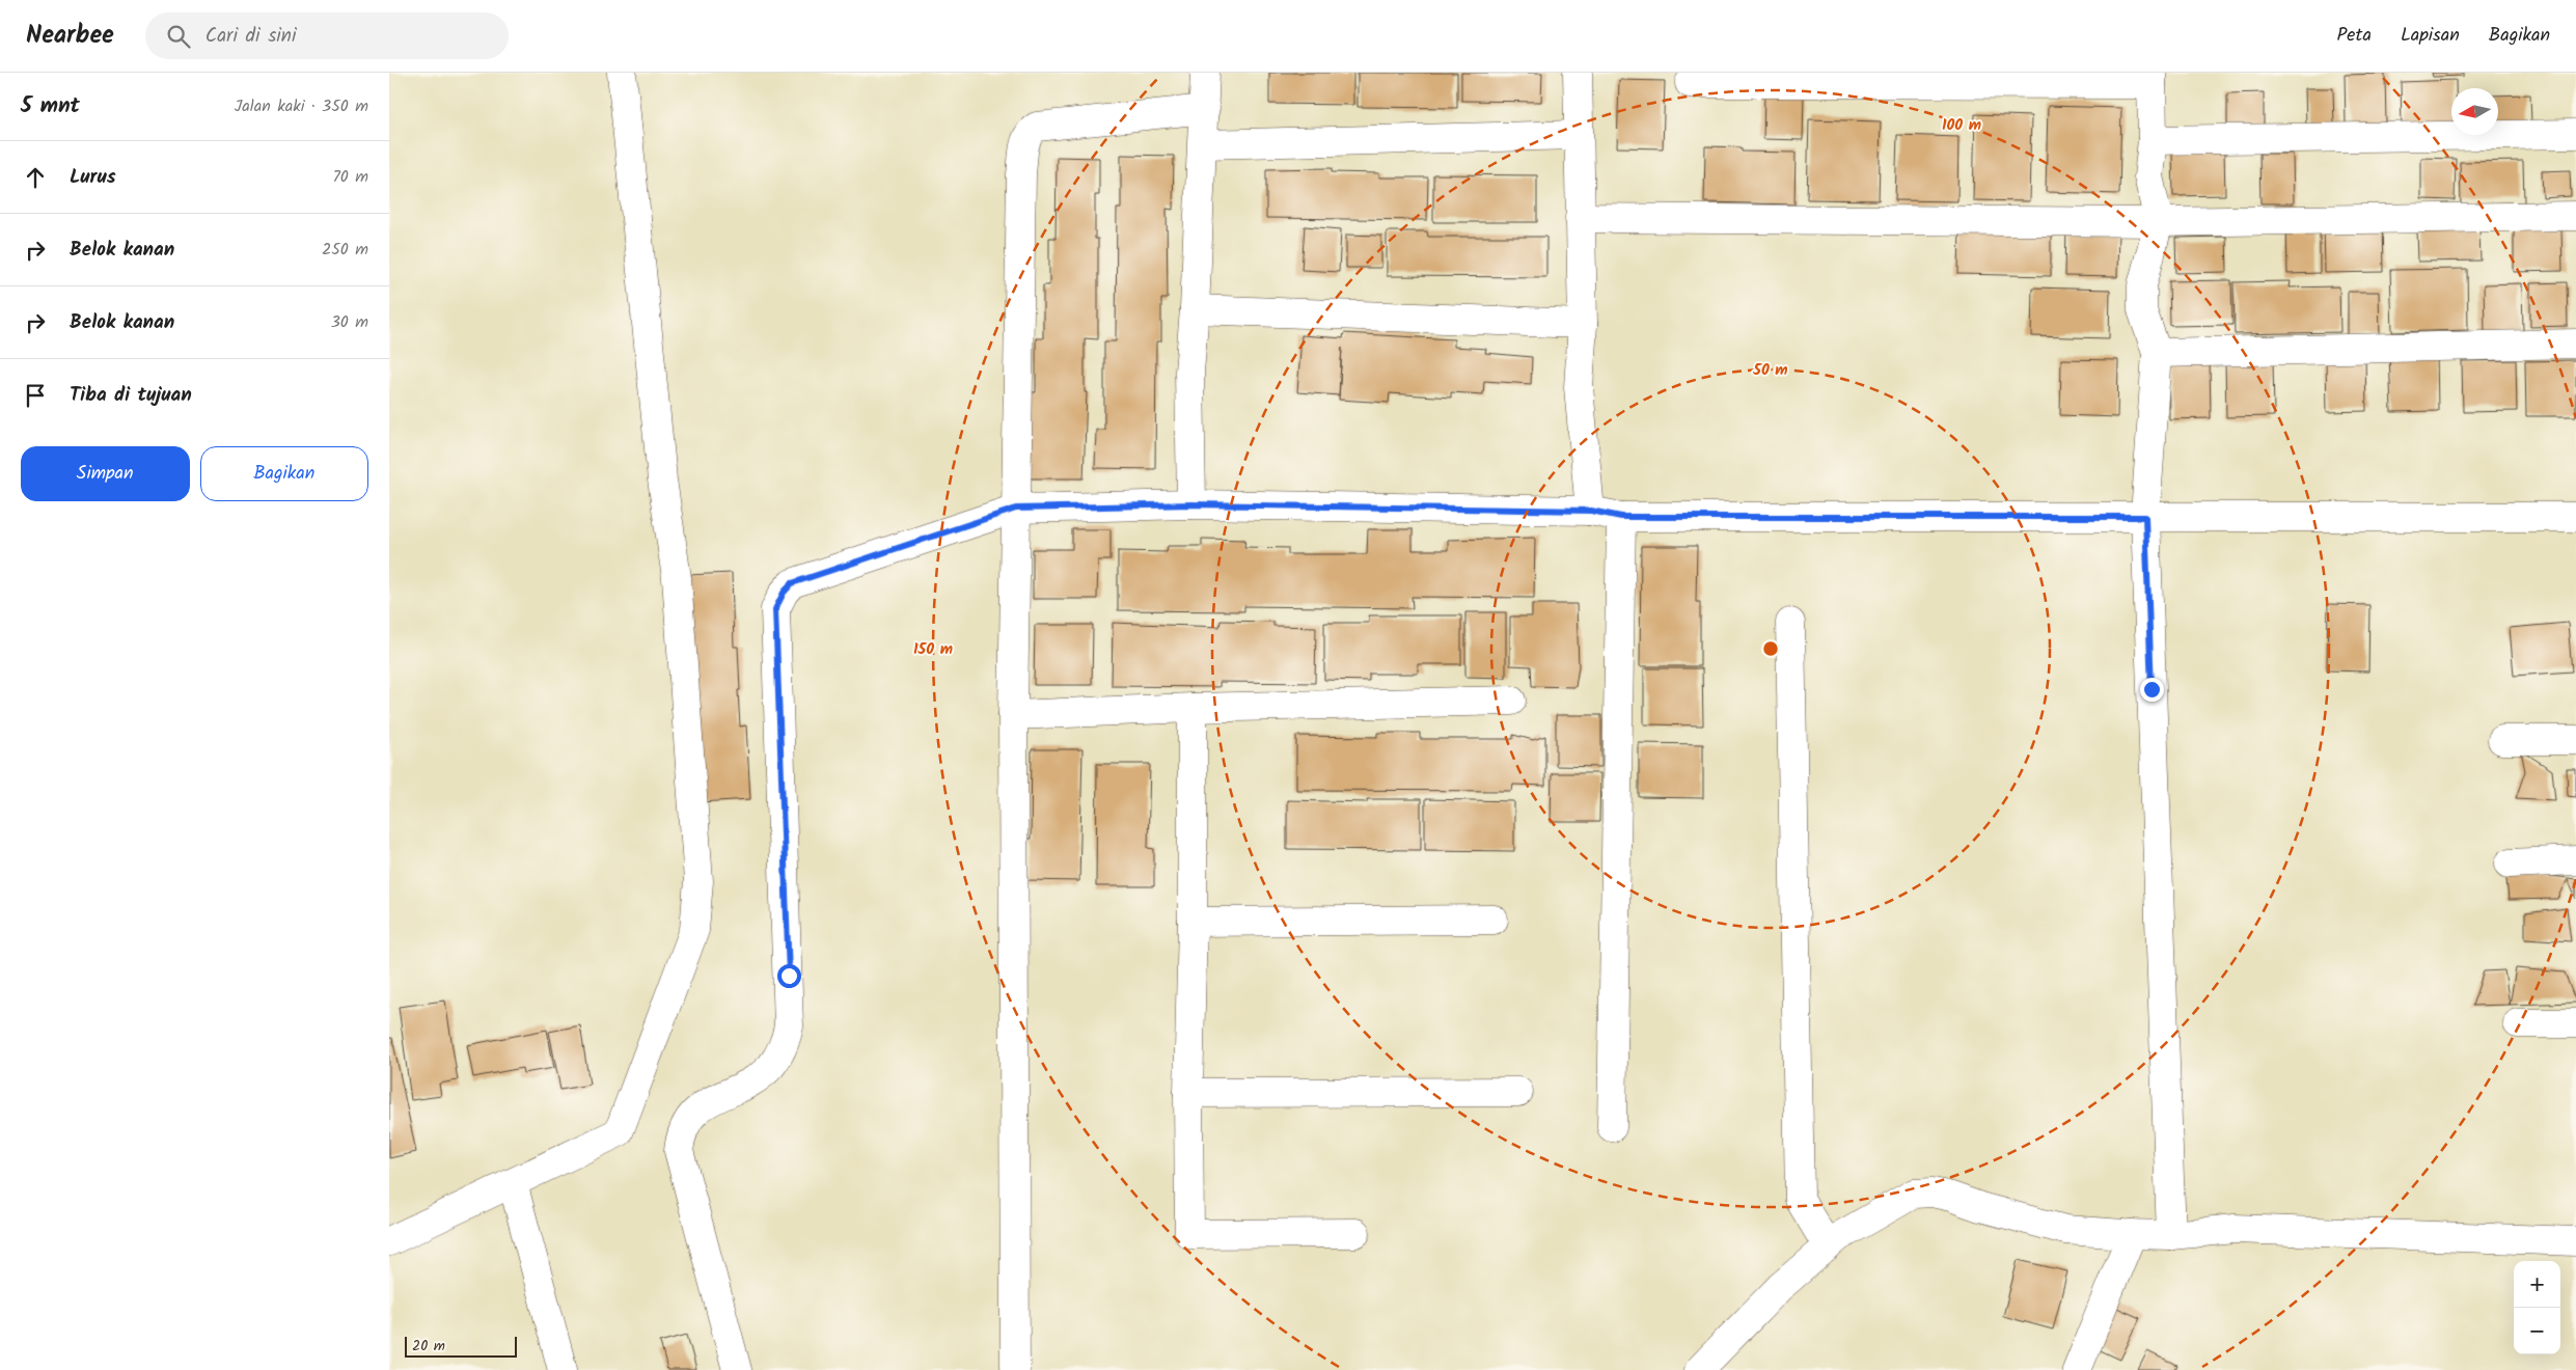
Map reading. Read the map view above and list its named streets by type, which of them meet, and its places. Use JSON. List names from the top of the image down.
{
  "scale_bar": "20 m",
  "north": "left",
  "page": {
    "header": "Nearbee",
    "search": "Cari di sini",
    "nav": ["Peta", "Lapisan", "Bagikan"],
    "heading": ["5 mnt", "Jalan kaki · 350 m"],
    "list": [
      ["Lurus", "70 m"],
      ["Belok kanan", "250 m"],
      ["Belok kanan", "30 m"],
      "Tiba di tujuan"
    ],
    "buttons": ["Simpan", "Bagikan"],
    "map_buttons": ["+", "−"],
    "scale": "20 m"
  },
  "rings": ["100 m", "50 m", "150 m"]
}
